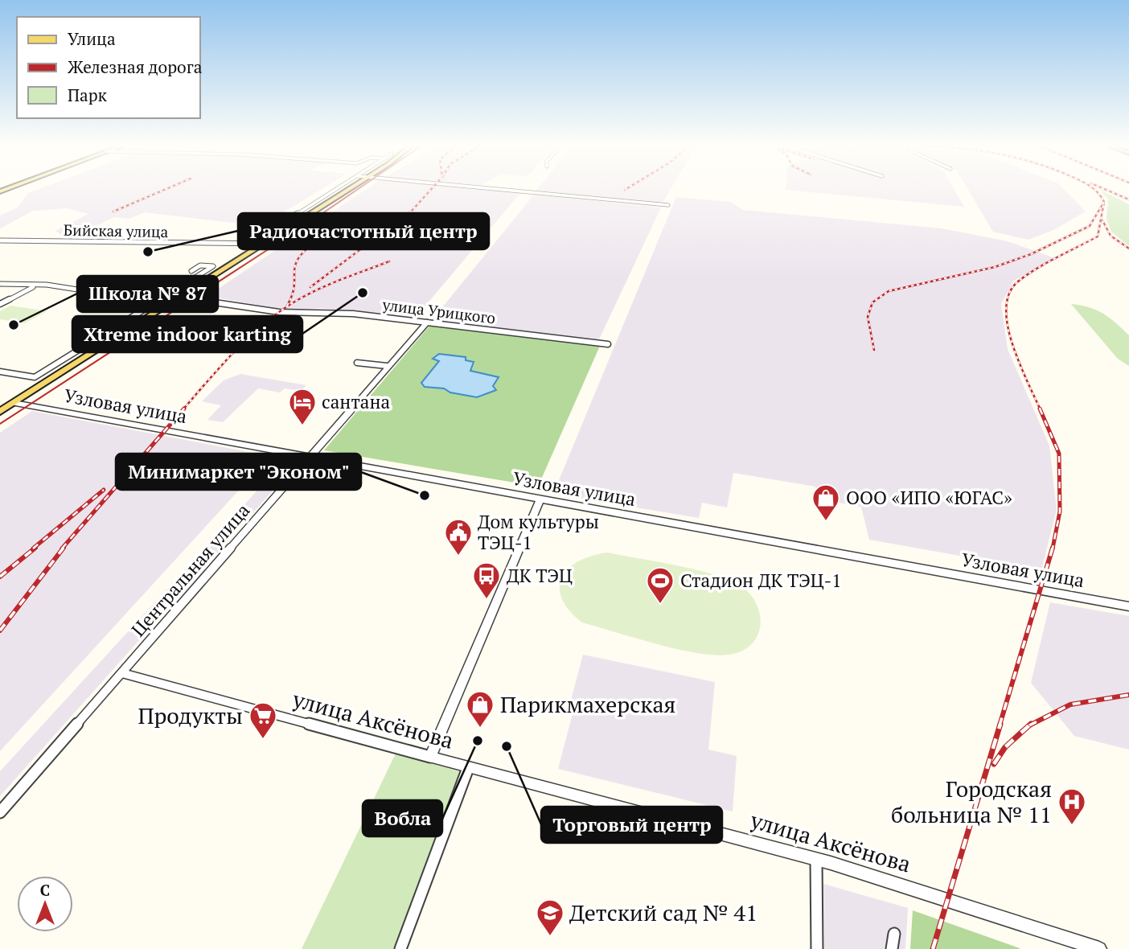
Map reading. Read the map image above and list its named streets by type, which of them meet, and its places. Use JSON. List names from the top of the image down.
{
  "streets": {
    "street": [
      "Бийская улица",
      "улица Урицкого",
      "Узловая улица",
      "Центральная улица",
      "улица Аксёнова"
    ]
  },
  "crossings": [
    ["улица Урицкого", "Центральная улица"],
    ["Узловая улица", "Центральная улица"],
    ["Центральная улица", "улица Аксёнова"]
  ],
  "places": {
    "other": [
      "Радиочастотный центр",
      "Xtreme indoor karting",
      "Школа № 87",
      "Минимаркет \"Эконом\"",
      "Вобла",
      "Торговый центр"
    ],
    "hotel": ["сантана"],
    "shop": ["ООО «ИПО «ЮГАС»", "Парикмахерская"],
    "public building": ["Дом культуры ТЭЦ-1"],
    "bus stop": ["ДК ТЭЦ"],
    "sports": ["Стадион ДК ТЭЦ-1"],
    "supermarket": ["Продукты"],
    "hospital": ["Городская больница № 11"],
    "school or university": ["Детский сад № 41"]
  },
  "legend": ["Улица", "Железная дорога", "Парк"],
  "north": "top"
}
